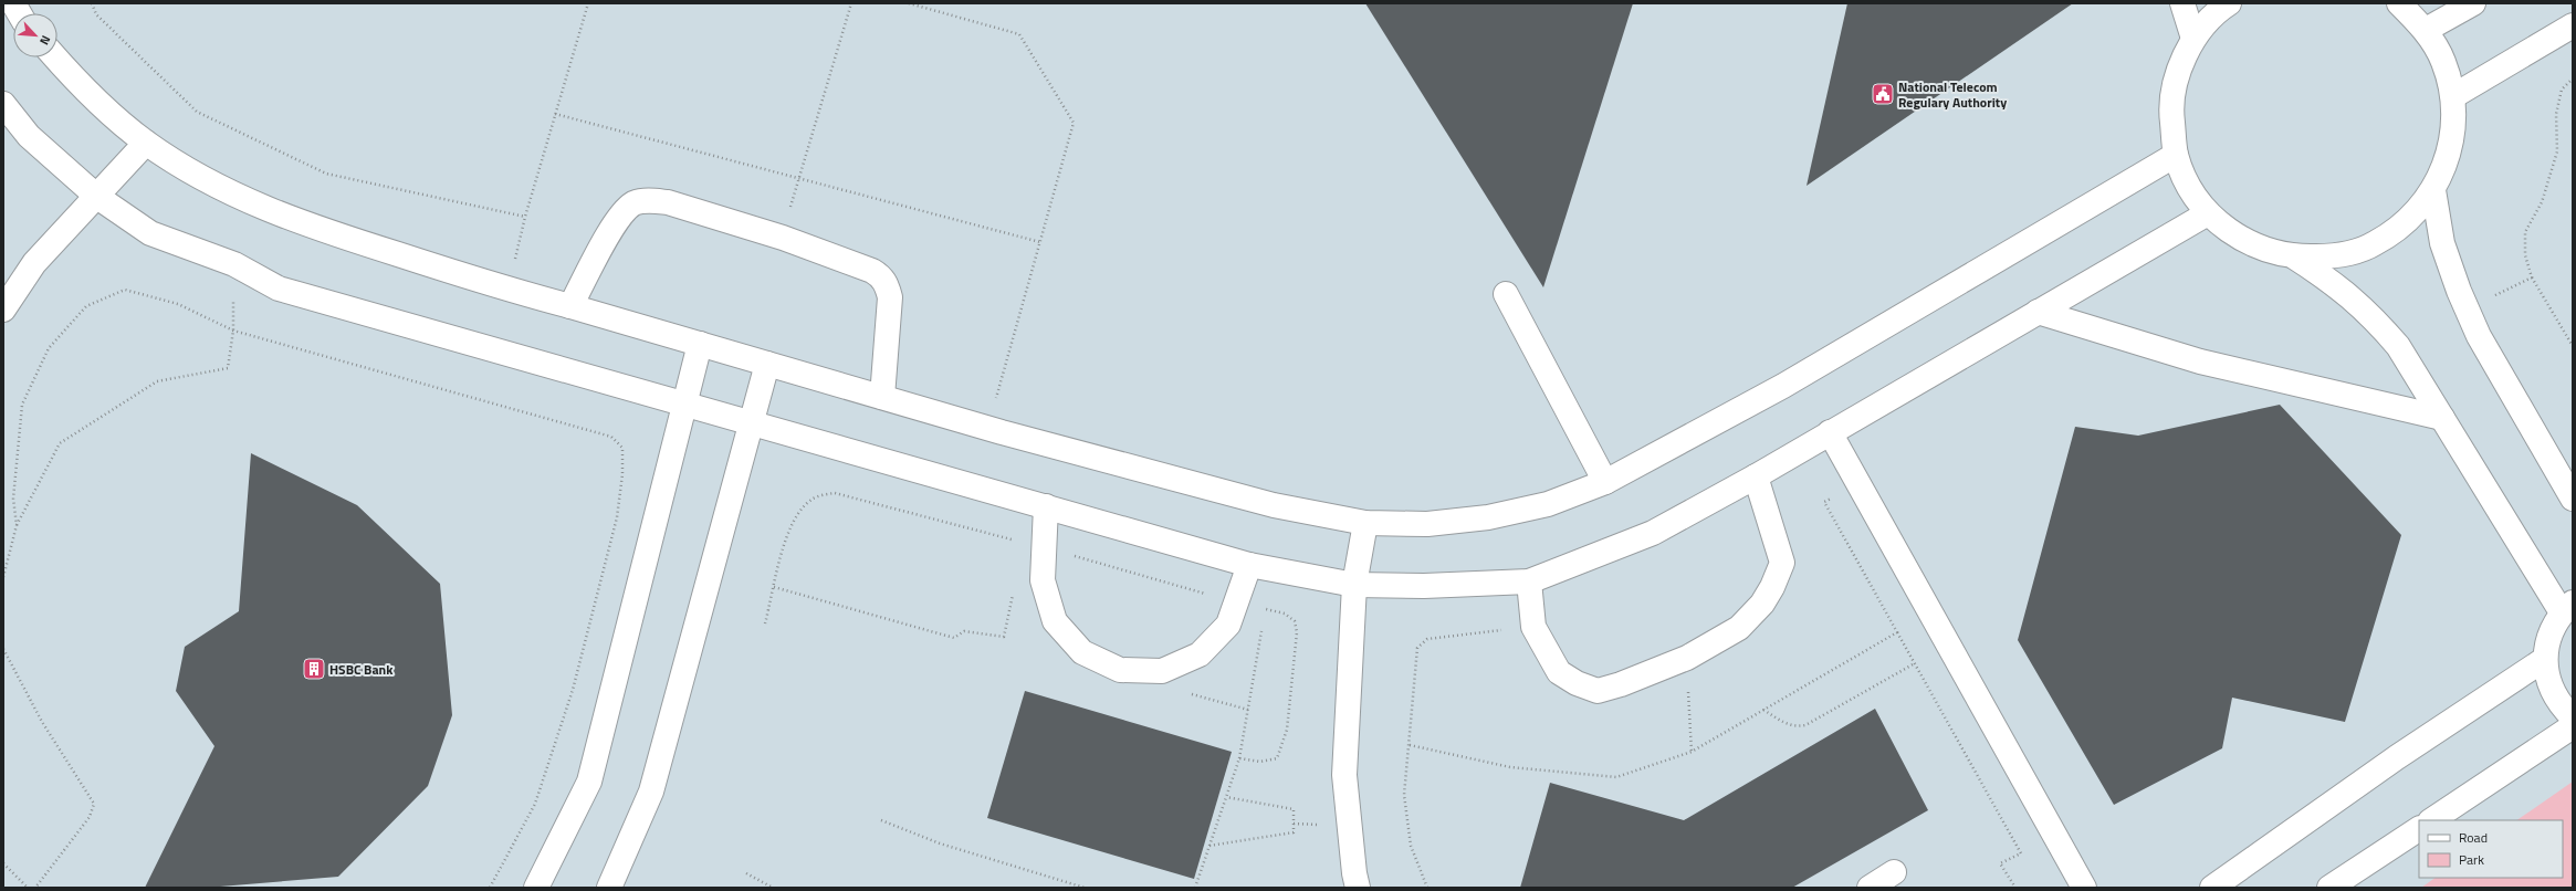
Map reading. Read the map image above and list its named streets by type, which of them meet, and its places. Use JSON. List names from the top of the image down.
{
  "places": {
    "public building": ["National Telecom Regulary Authority"],
    "building": ["HSBC Bank"]
  },
  "legend": ["Road", "Park"],
  "north": "bottom right"
}
